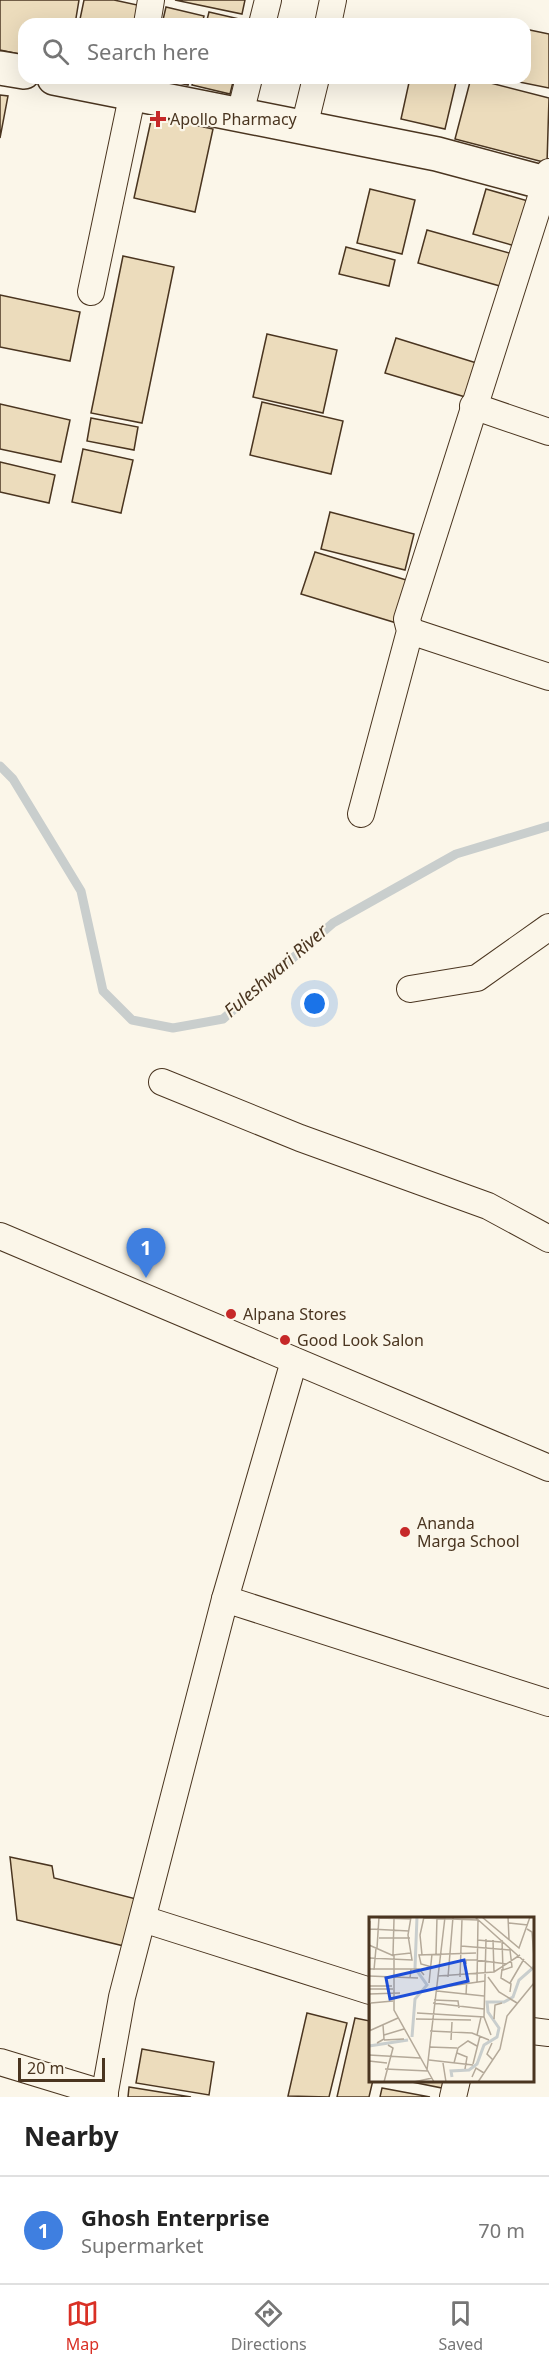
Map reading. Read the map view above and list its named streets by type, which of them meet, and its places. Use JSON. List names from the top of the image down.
{
  "water": ["Fuleshwari River"],
  "places": {
    "health": ["Apollo Pharmacy"],
    "other": ["Alpana Stores", "Good Look Salon", "Ananda Marga School"]
  },
  "scale_bar": "20 m",
  "page": {
    "search": "Search here",
    "pins": "1",
    "scale": "20 m",
    "heading": "Nearby",
    "list": [
      {
        "mark": "1",
        "name": "Ghosh Enterprise",
        "note": "Supermarket",
        "value": "70 m"
      }
    ],
    "nav": ["Map", "Directions", "Saved"]
  }
}
